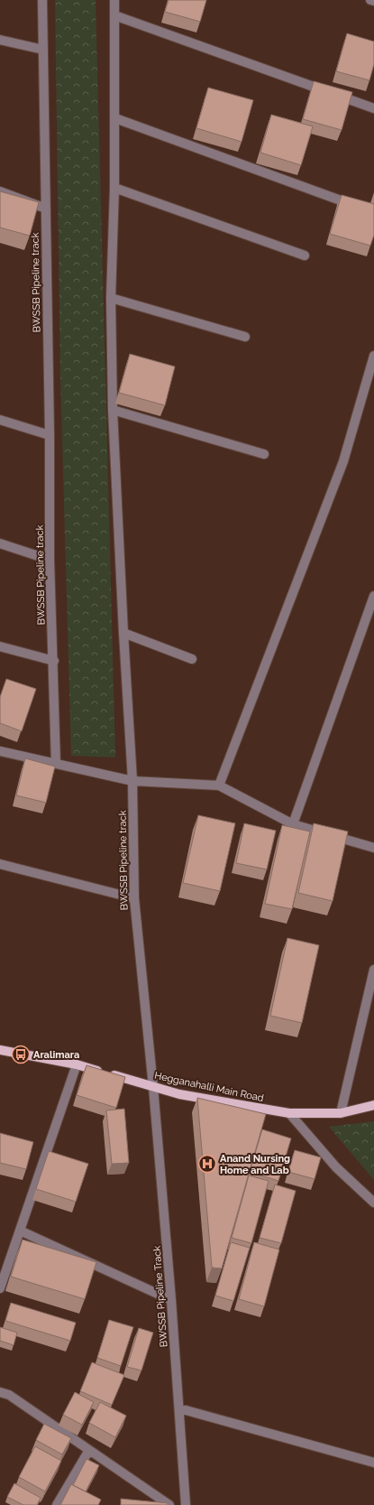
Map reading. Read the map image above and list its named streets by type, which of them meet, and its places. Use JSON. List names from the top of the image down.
{
  "streets": {
    "main road": ["Hegganahalli Main Road"],
    "street": ["BWSSB Pipeline track", "BWSSB Pipeline Track"]
  },
  "crossings": [
    ["BWSSB Pipeline track", "Hegganahalli Main Road"],
    ["BWSSB Pipeline track", "BWSSB Pipeline Track"],
    ["Hegganahalli Main Road", "BWSSB Pipeline Track"]
  ],
  "places": {
    "bus stop": ["Aralimara"],
    "hospital": ["Anand Nursing Home and Lab"]
  }
}
